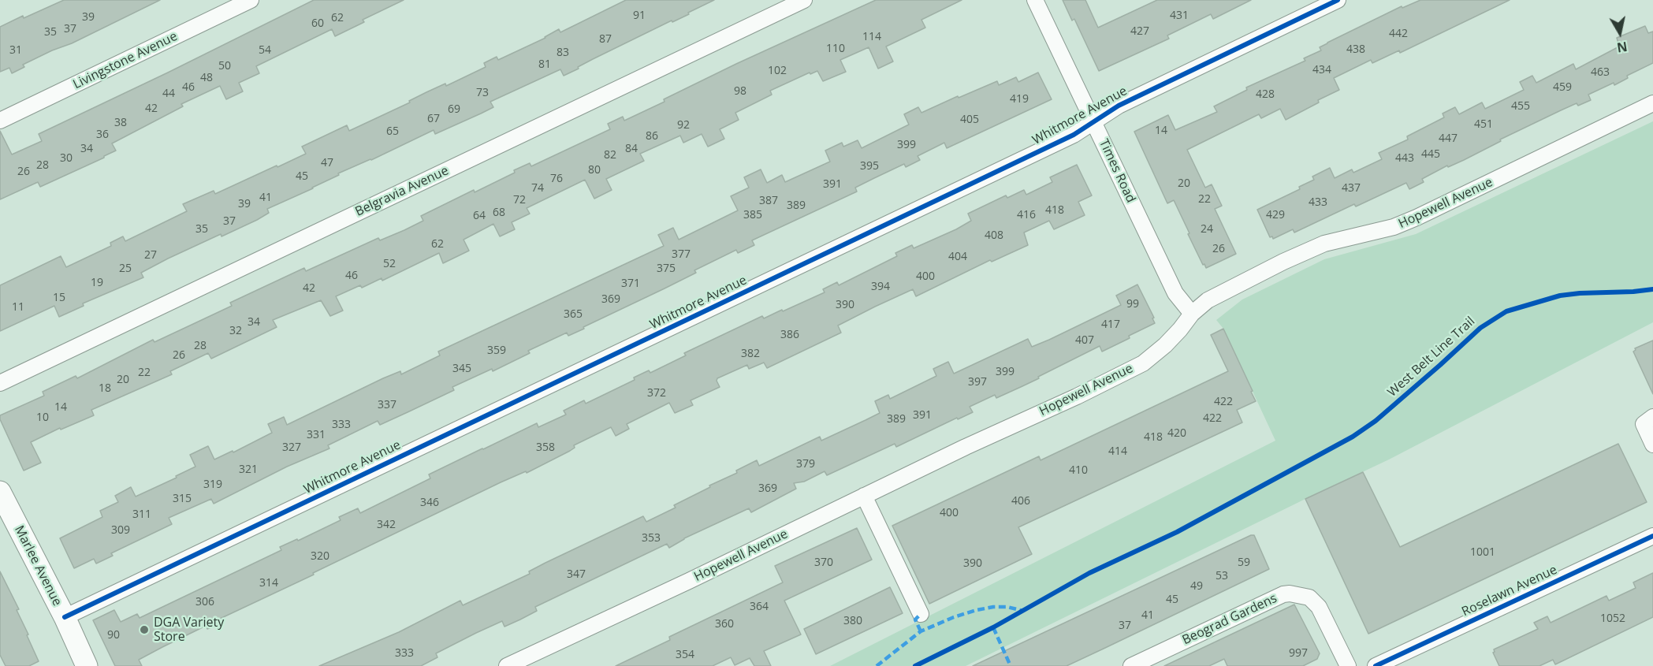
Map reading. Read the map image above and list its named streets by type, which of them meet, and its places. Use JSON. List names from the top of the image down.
{
  "streets": {
    "street": [
      "Livingstone Avenue",
      "Whitmore Avenue",
      "Times Road",
      "Belgravia Avenue",
      "Hopewell Avenue",
      "Marlee Avenue",
      "Roselawn Avenue",
      "Beograd Gardens"
    ],
    "cycle path": ["West Belt Line Trail"]
  },
  "crossings": [
    ["Whitmore Avenue", "Times Road"],
    ["Whitmore Avenue", "Marlee Avenue"],
    ["Times Road", "Hopewell Avenue"]
  ],
  "places": ["DGA Variety Store"],
  "house_numbers": [
    "91",
    "431",
    "39",
    "62",
    "60",
    "37",
    "427",
    "35",
    "442",
    "114",
    "87",
    "110",
    "438",
    "31",
    "54",
    "83",
    "81",
    "50",
    "434",
    "102",
    "463",
    "48",
    "46",
    "459",
    "98",
    "73",
    "44",
    "428",
    "419",
    "455",
    "42",
    "69",
    "67",
    "405",
    "38",
    "451",
    "92",
    "14",
    "65",
    "36",
    "86",
    "447",
    "399",
    "34",
    "84",
    "445",
    "82",
    "30",
    "443",
    "47",
    "28",
    "395",
    "80",
    "26",
    "45",
    "76",
    "20",
    "391",
    "74",
    "437",
    "41",
    "22",
    "72",
    "387",
    "433",
    "39",
    "389",
    "418",
    "68",
    "385",
    "416",
    "429",
    "64",
    "37",
    "35",
    "24",
    "408",
    "62",
    "26",
    "377",
    "27",
    "404",
    "52",
    "25",
    "375",
    "46",
    "400",
    "19",
    "371",
    "394",
    "42",
    "15",
    "369",
    "99",
    "390",
    "11",
    "365",
    "34",
    "417",
    "32",
    "386",
    "407",
    "28",
    "359",
    "382",
    "26",
    "345",
    "399",
    "22",
    "20",
    "397",
    "18",
    "372",
    "422",
    "337",
    "14",
    "391",
    "10",
    "422",
    "389",
    "333",
    "420",
    "331",
    "418",
    "327",
    "358",
    "414",
    "379",
    "321",
    "410",
    "319",
    "369",
    "315",
    "406",
    "346",
    "400",
    "311",
    "342",
    "309",
    "353",
    "1001",
    "320",
    "370",
    "59",
    "390",
    "347",
    "53",
    "314",
    "49",
    "45",
    "306",
    "364",
    "41",
    "1052",
    "380",
    "360",
    "37",
    "90",
    "333",
    "997",
    "354"
  ],
  "north": "bottom"
}
